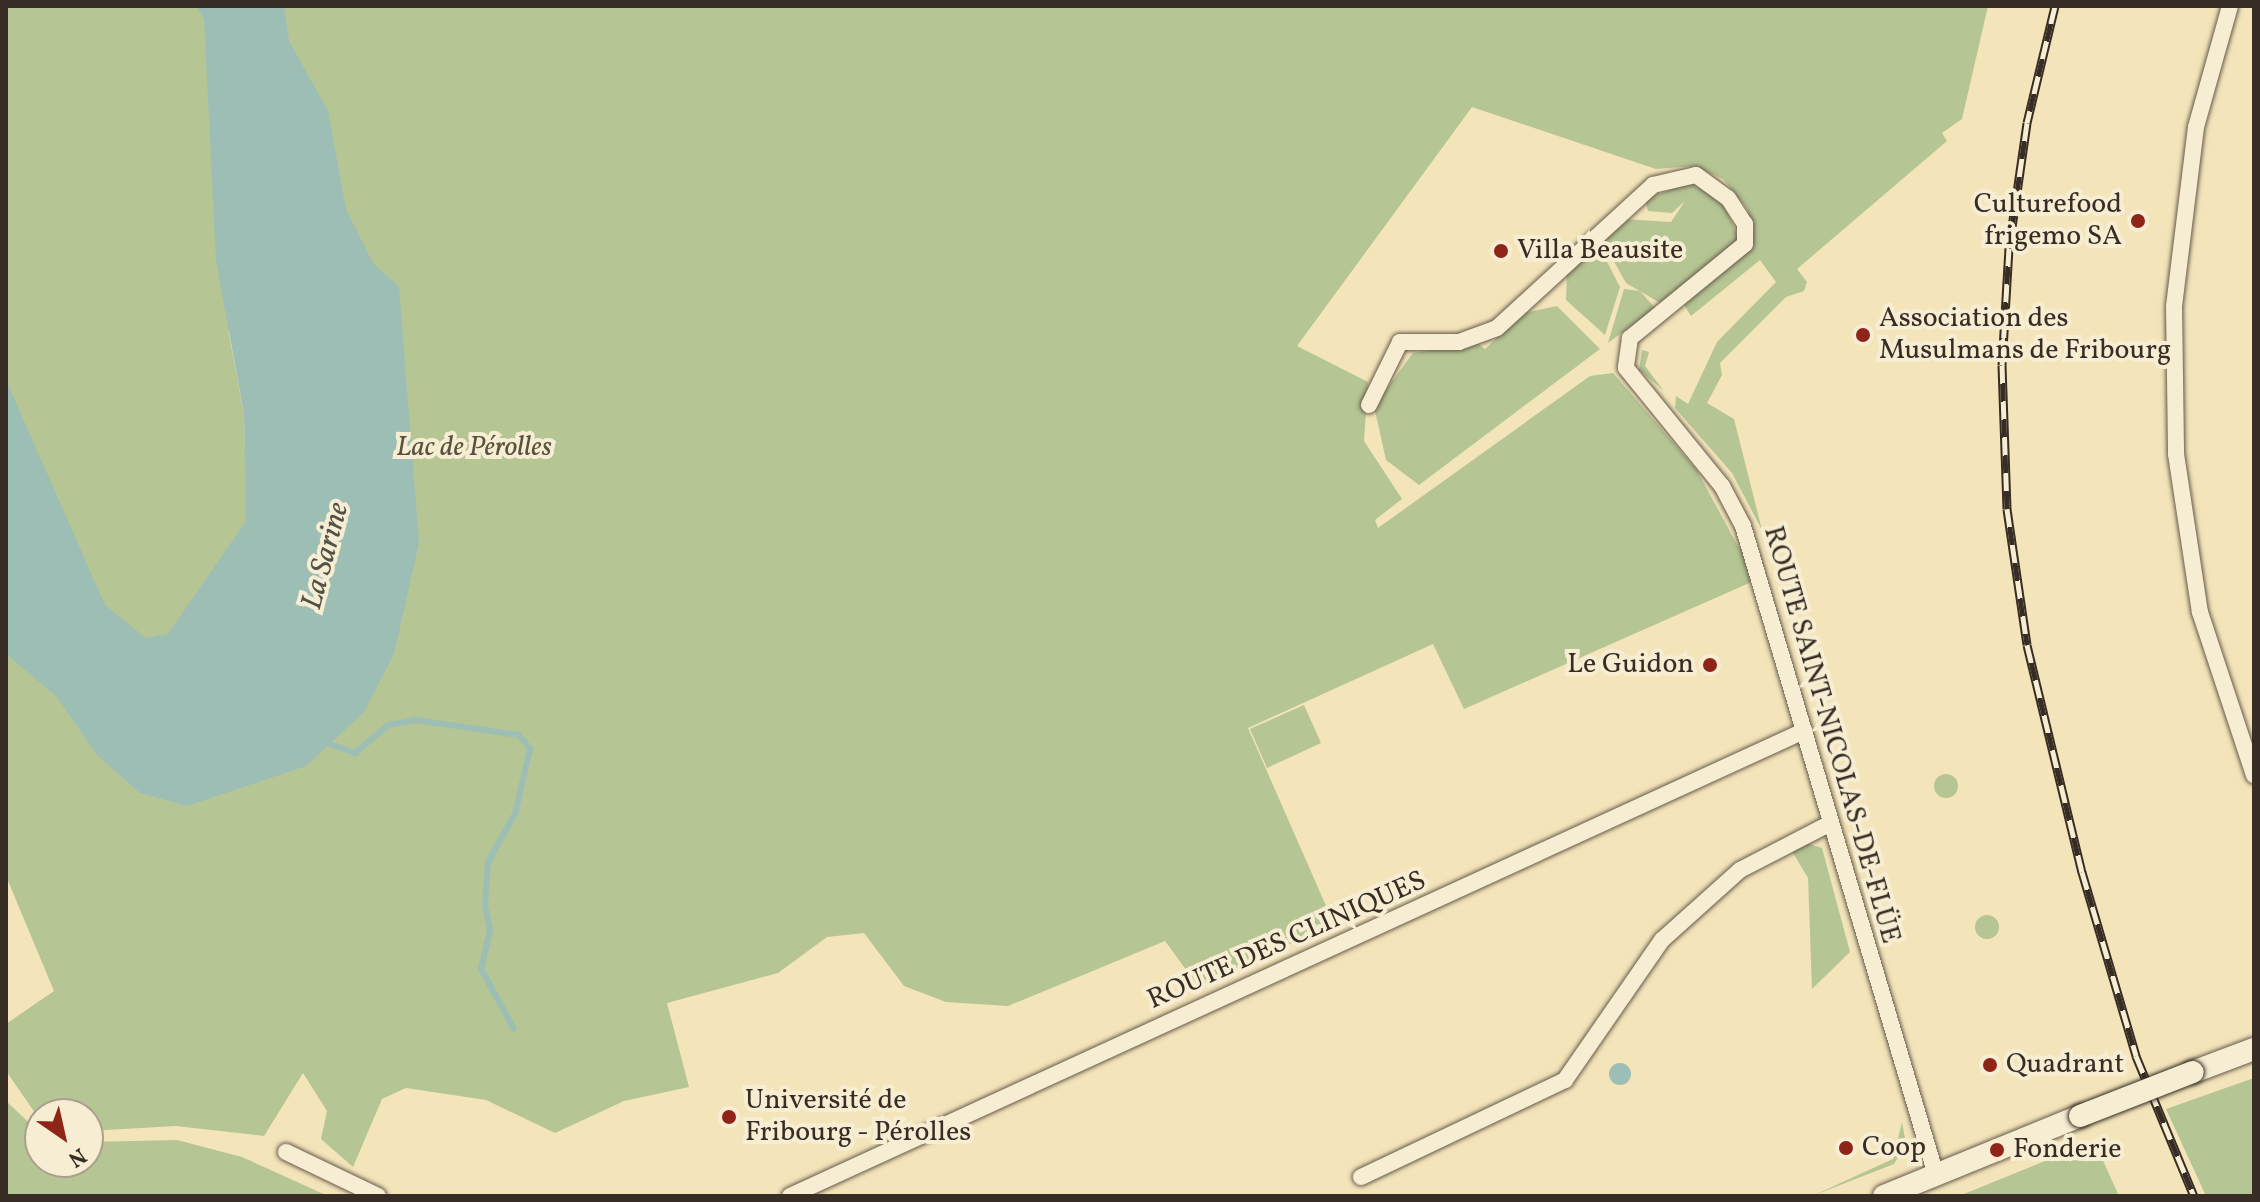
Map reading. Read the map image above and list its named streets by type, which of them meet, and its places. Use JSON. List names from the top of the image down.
{
  "streets": {
    "street": ["ROUTE SAINT-NICOLAS-DE-FLÜE", "ROUTE DES CLINIQUES"]
  },
  "crossings": [
    ["ROUTE SAINT-NICOLAS-DE-FLÜE", "ROUTE DES CLINIQUES"]
  ],
  "water": ["La Sarine"],
  "parks": ["Lac de Pérolles"],
  "places": [
    "Culturefood frigemo SA",
    "Villa Beausite",
    "Association des Musulmans de Fribourg",
    "Le Guidon",
    "Quadrant",
    "Université de Fribourg - Pérolles",
    "Coop",
    "Fonderie"
  ],
  "north": "bottom right"
}
